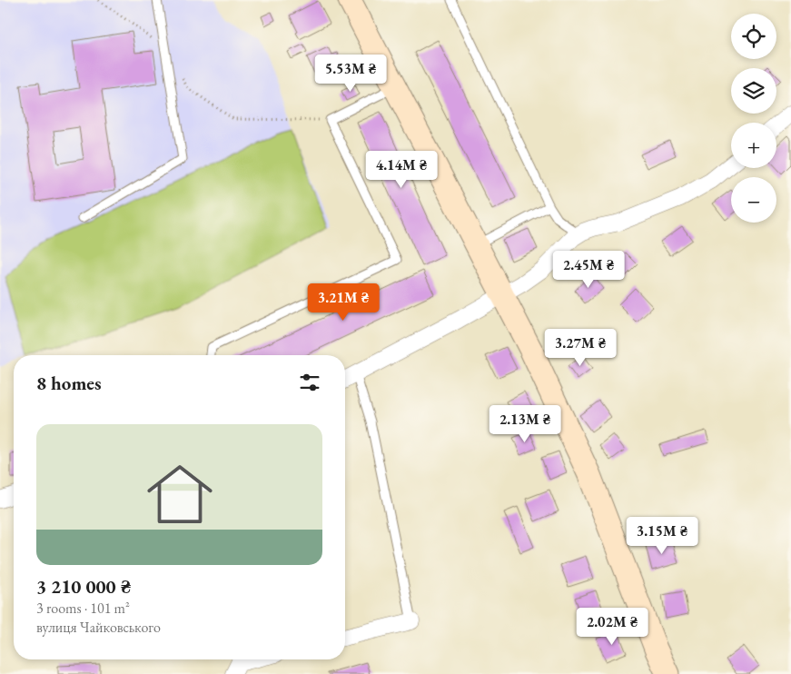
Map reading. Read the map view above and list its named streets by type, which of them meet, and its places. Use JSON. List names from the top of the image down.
{
  "page": {
    "map_buttons": ["+", "−"],
    "price": [
      "5.53M ₴",
      "4.14M ₴",
      "2.45M ₴",
      "3.21M ₴",
      "3.27M ₴",
      "2.13M ₴",
      "3.15M ₴",
      "2.02M ₴"
    ],
    "heading": "8 homes",
    "list": [
      {
        "name": "3 210 000 ₴",
        "note": "3 rooms · 101 m² · вулиця Чайковського"
      }
    ]
  }
}
